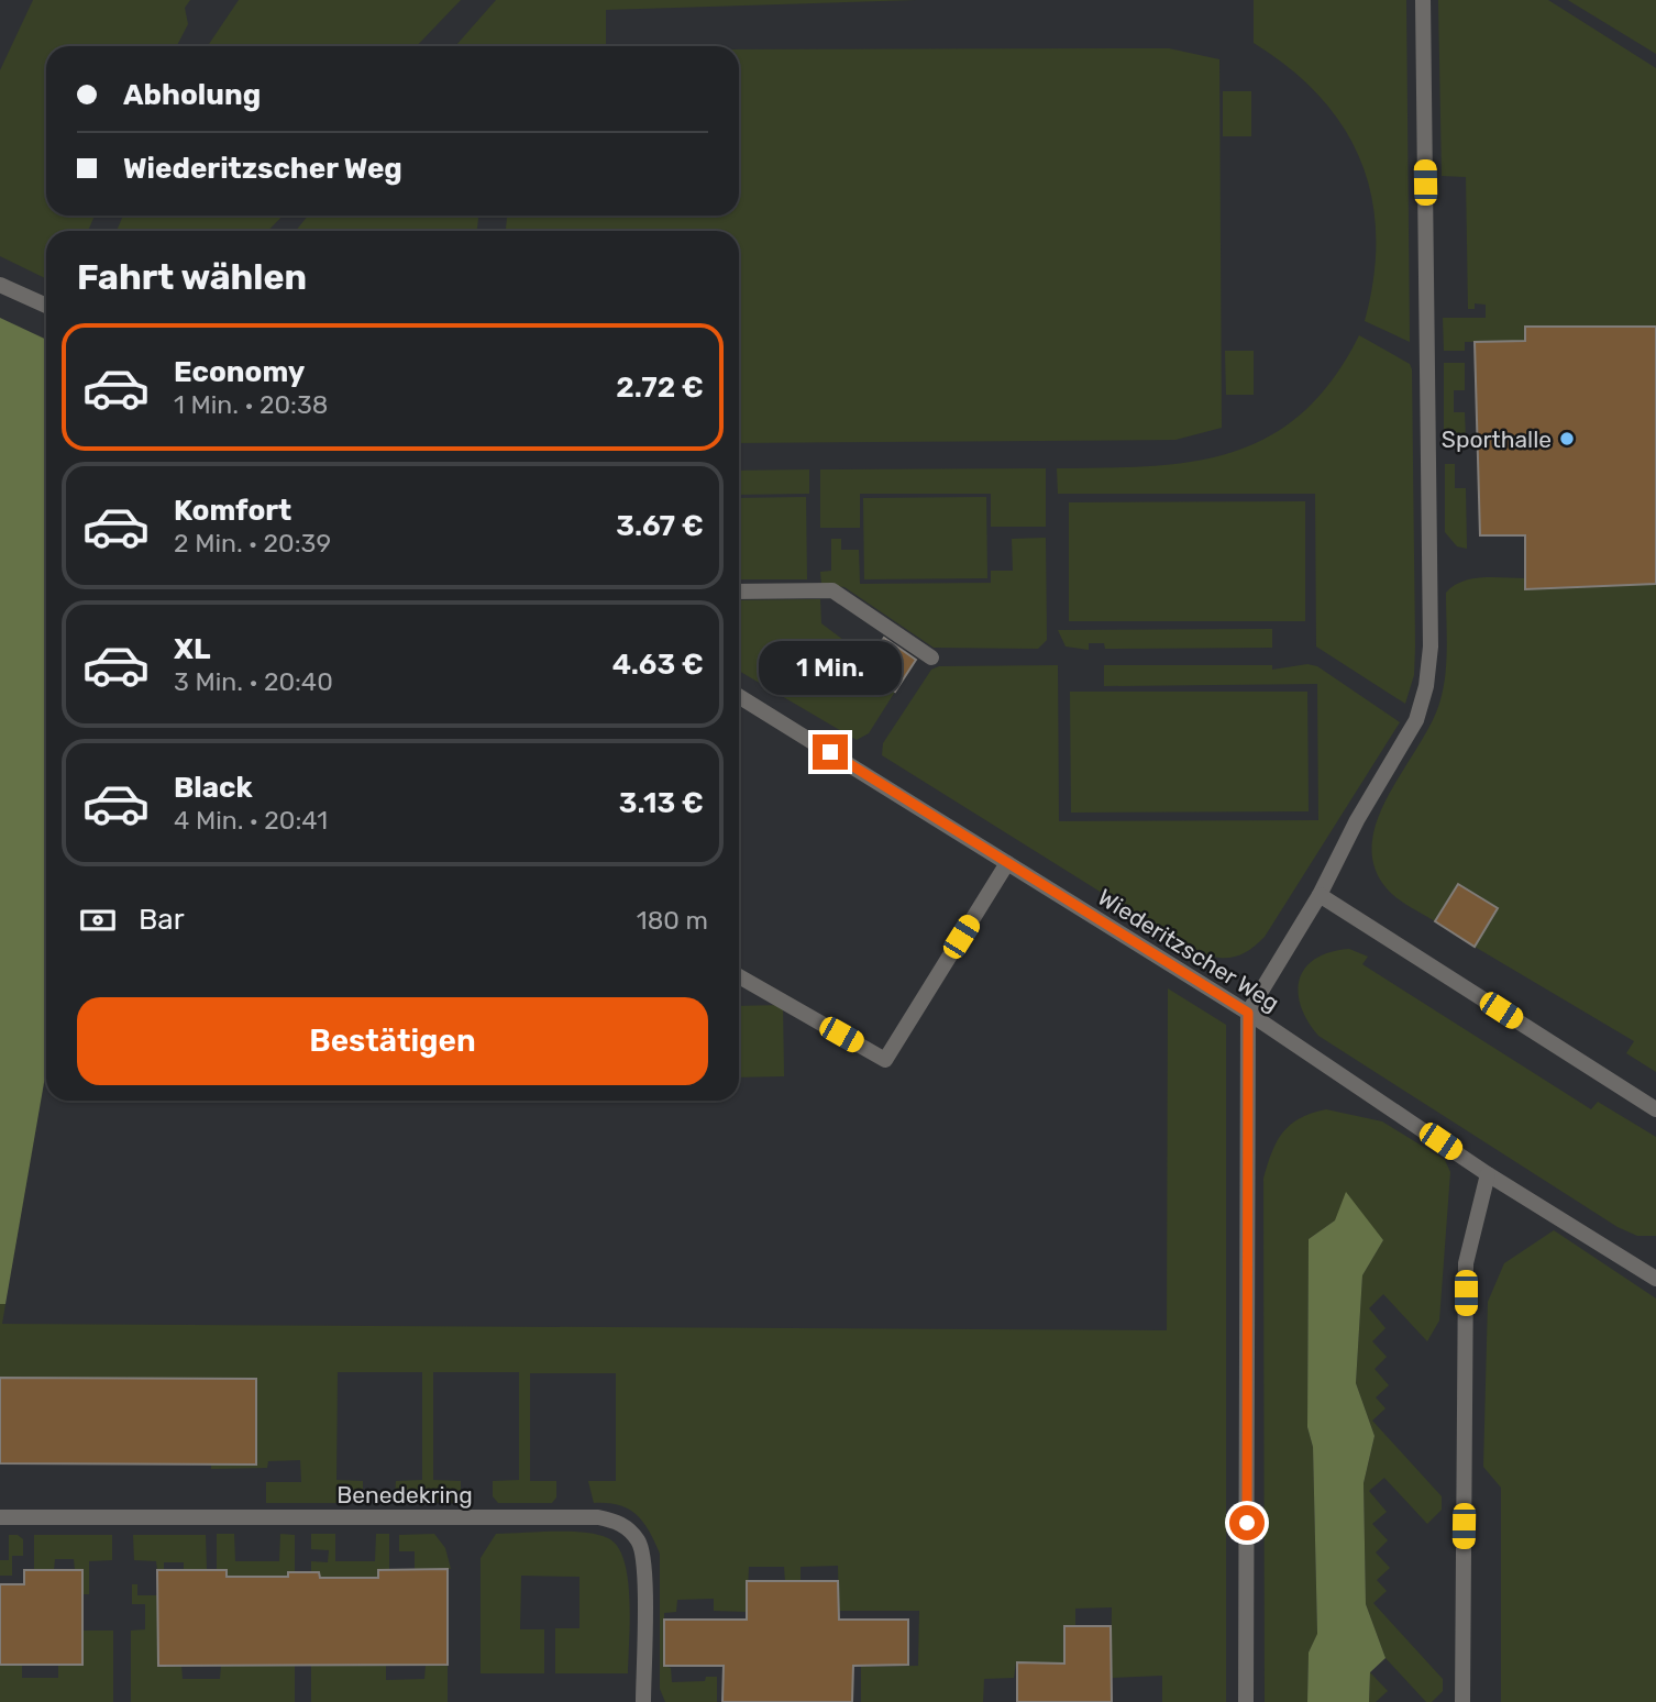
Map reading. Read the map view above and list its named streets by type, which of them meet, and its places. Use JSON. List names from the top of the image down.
{
  "streets": {
    "street": ["Wiederitzscher Weg", "Benedekring"]
  },
  "places": ["Sporthalle"],
  "page": {
    "banner": ["Abholung", "Wiederitzscher Weg"],
    "heading": "Fahrt wählen",
    "list": [
      {
        "name": "Economy",
        "note": "1 Min. · 20:38",
        "value": "2.72 €"
      },
      {
        "name": "Komfort",
        "note": "2 Min. · 20:39",
        "value": "3.67 €"
      },
      {
        "name": "XL",
        "note": "3 Min. · 20:40",
        "value": "4.63 €"
      },
      {
        "name": "Black",
        "note": "4 Min. · 20:41",
        "value": "3.13 €"
      }
    ],
    "bubble": "1 Min.",
    "pay": ["Bar", "180 m"],
    "buttons": "Bestätigen"
  }
}
